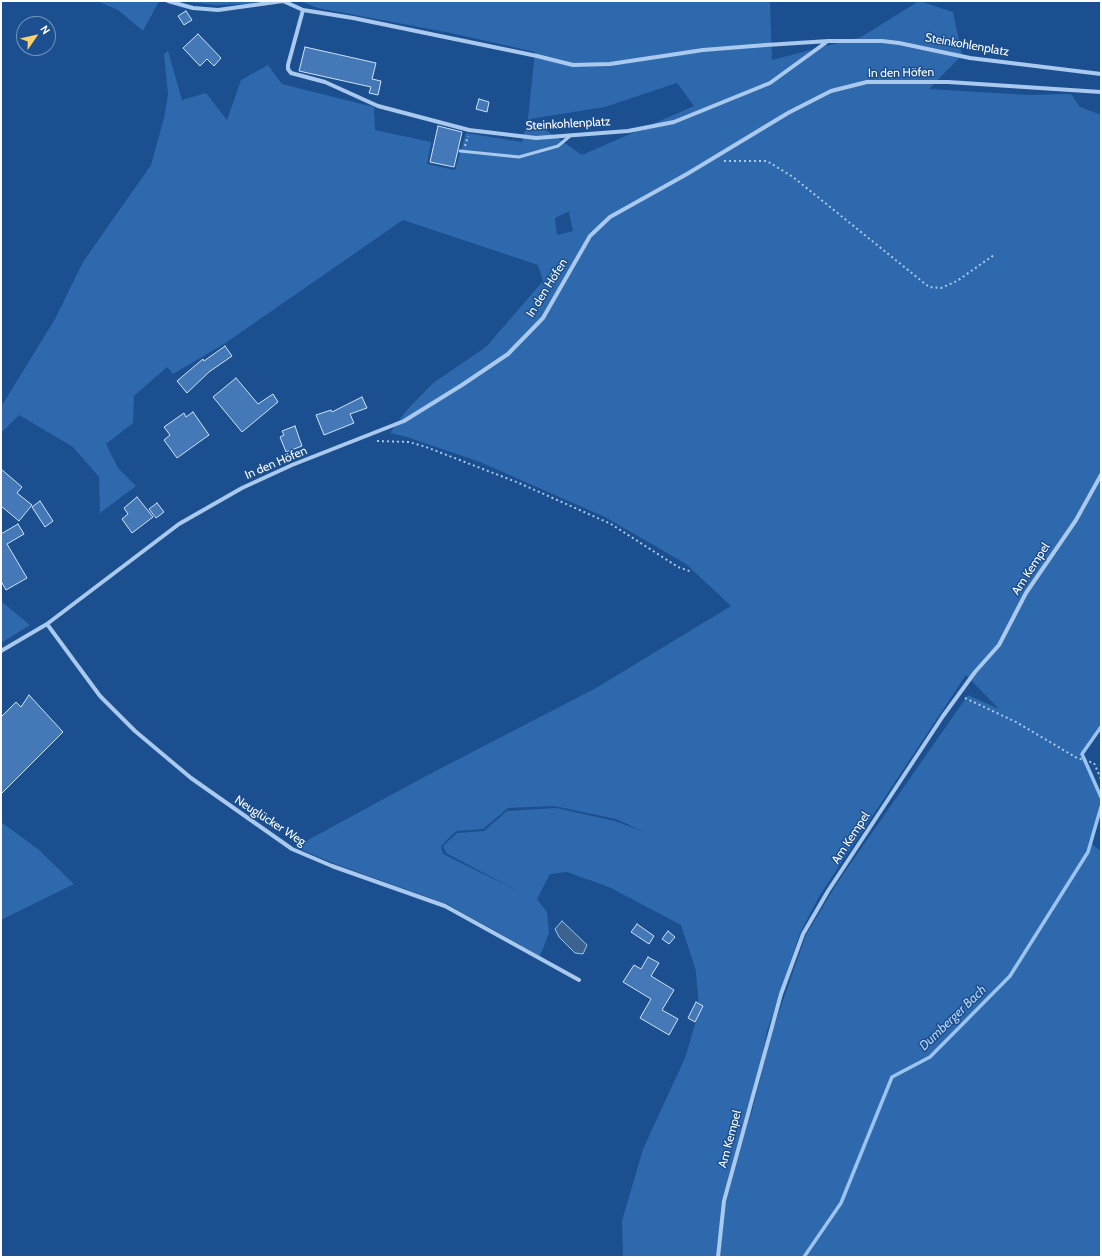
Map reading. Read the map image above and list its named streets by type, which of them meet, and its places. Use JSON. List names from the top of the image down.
{
  "streets": {
    "street": [
      "Steinkohlenplatz",
      "In den Höfen",
      "Am Kempel",
      "Neuglücker Weg"
    ]
  },
  "crossings": [
    ["In den Höfen", "Neuglücker Weg"]
  ],
  "water": ["Dumberger Bach"],
  "north": "top right"
}
